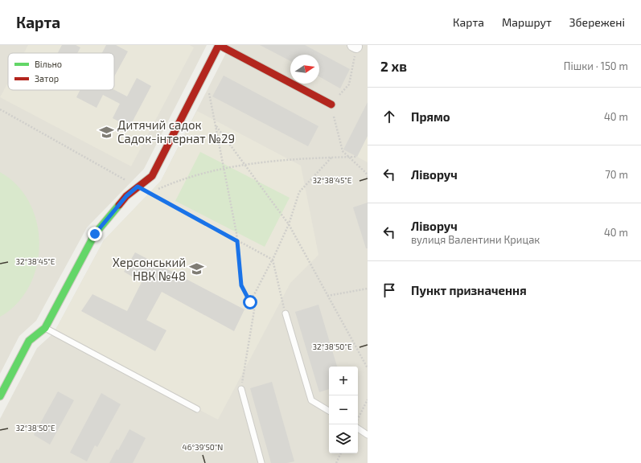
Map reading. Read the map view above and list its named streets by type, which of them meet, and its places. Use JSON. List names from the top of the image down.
{
  "places": {
    "school or university": ["Дитячий садок Садок-інтернат №29", "Херсонський НВК №48"]
  },
  "legend": ["Вільно", "Затор"],
  "north": "right",
  "page": {
    "header": "Карта",
    "nav": ["Карта", "Маршрут", "Збережені"],
    "heading": ["2 хв", "Пішки · 150 m"],
    "list": [
      ["Прямо", "40 m"],
      ["Ліворуч", "70 m"],
      ["Ліворуч", "вулиця Валентини Крицак", "40 m"],
      "Пункт призначення"
    ],
    "map_buttons": ["+", "−"]
  },
  "coordinates": ["32°38'45\"E", "32°38'50\"E", "46°39'50\"N"]
}
